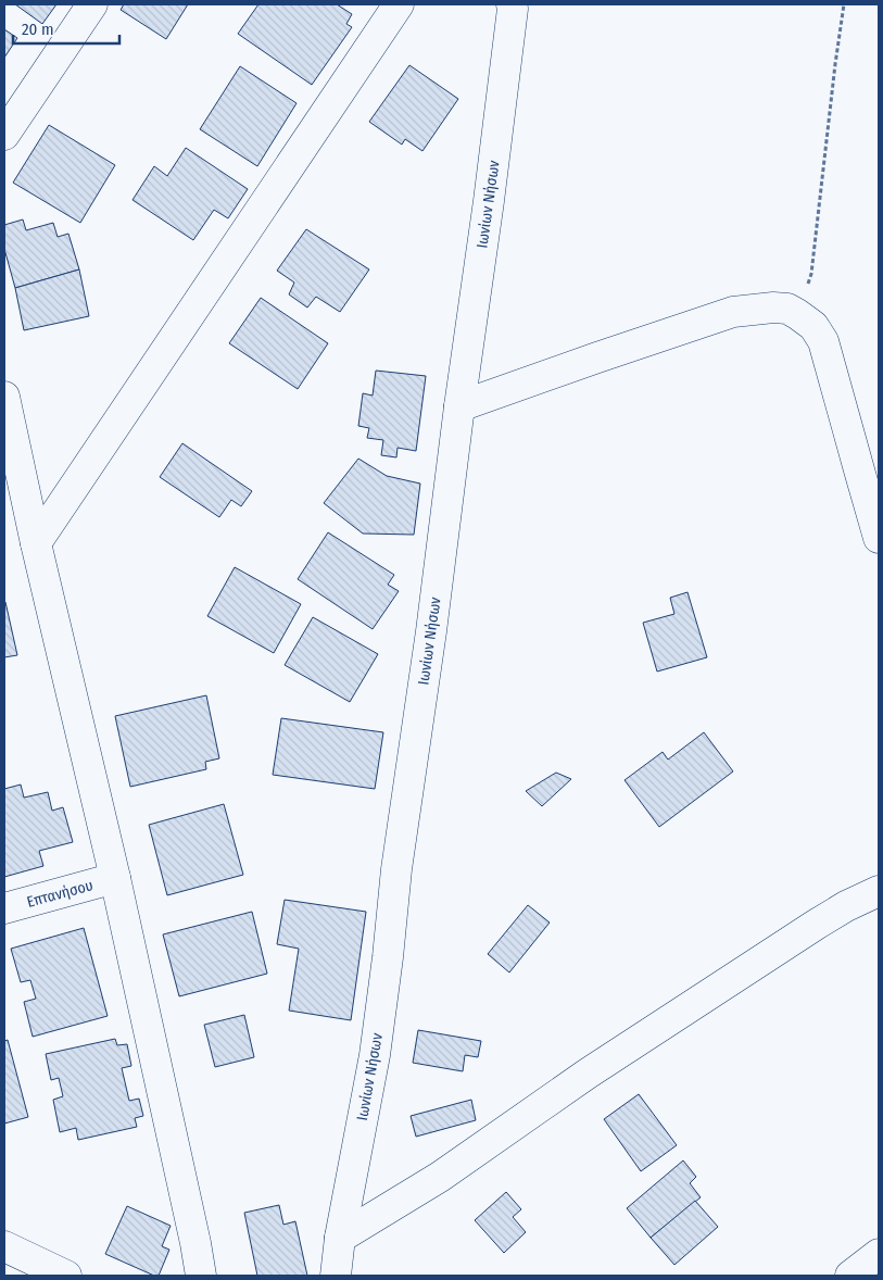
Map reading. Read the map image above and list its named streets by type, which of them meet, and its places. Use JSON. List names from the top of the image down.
{
  "streets": {
    "street": ["Ιωνίων Νήσων", "Επτανήσου"]
  },
  "scale_bar": "20 m"
}
